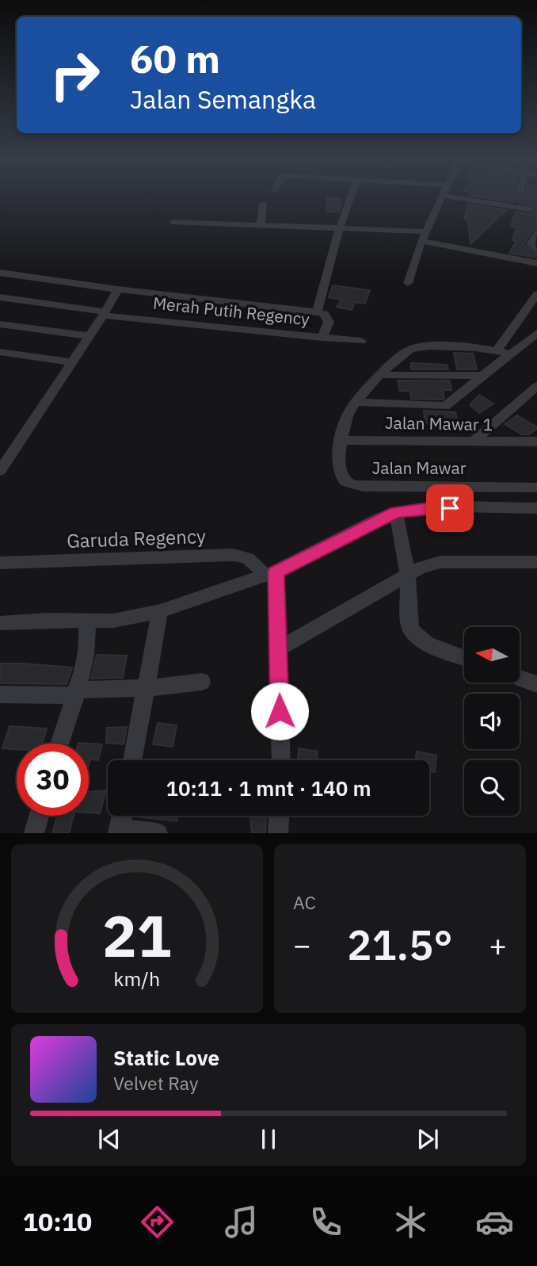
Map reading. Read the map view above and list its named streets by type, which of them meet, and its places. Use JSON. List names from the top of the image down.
{
  "streets": {
    "street": [
      "Merah Putih Regency",
      "Jalan Mawar 1",
      "Jalan Mawar",
      "Garuda Regency"
    ]
  },
  "crossings": [
    ["Jalan Mawar 1", "Jalan Mawar"]
  ],
  "north": "left",
  "page": {
    "turn": ["60 m", "Jalan Semangka"],
    "limit": "30",
    "trip": "10:11 · 1 mnt · 140 m",
    "tile": "AC",
    "heat": ["−", "21.5°", "+"],
    "song": ["Static Love", "Velvet Ray"],
    "tabs": "10:10",
    "gauge": ["21", "km/h"]
  }
}
